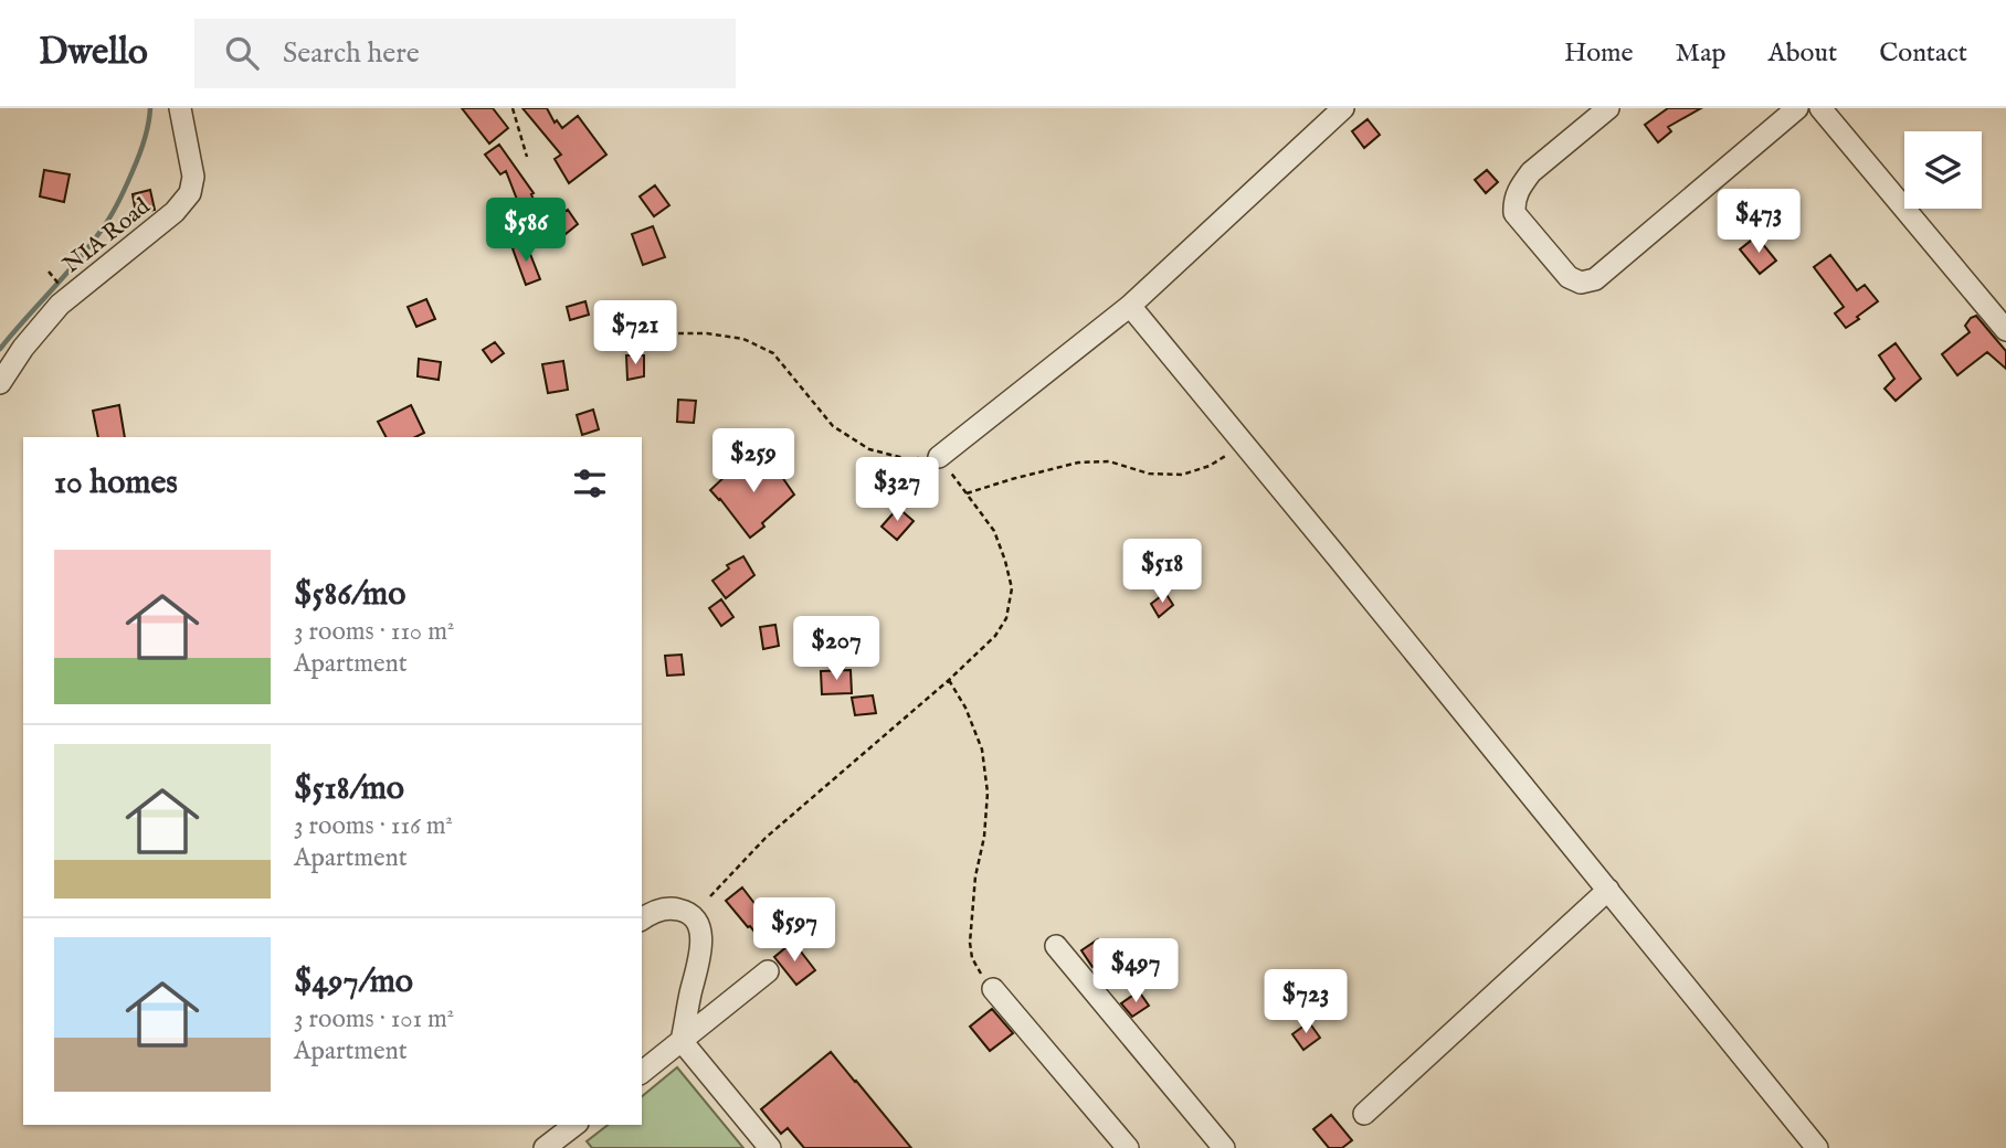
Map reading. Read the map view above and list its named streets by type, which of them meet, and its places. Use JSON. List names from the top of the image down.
{
  "streets": {
    "street": ["NIA Road"]
  },
  "page": {
    "header": "Dwello",
    "search": "Search here",
    "nav": [
      "Home",
      "Map",
      "About",
      "Contact"
    ],
    "price": [
      "$473",
      "$586",
      "$721",
      "$259",
      "$327",
      "$518",
      "$207",
      "$597",
      "$497",
      "$723"
    ],
    "heading": "10 homes",
    "list": [
      {
        "name": "$586/mo",
        "note": "3 rooms · 110 m² · Apartment"
      },
      {
        "name": "$518/mo",
        "note": "3 rooms · 116 m² · Apartment"
      },
      {
        "name": "$497/mo",
        "note": "3 rooms · 101 m² · Apartment"
      }
    ]
  }
}
